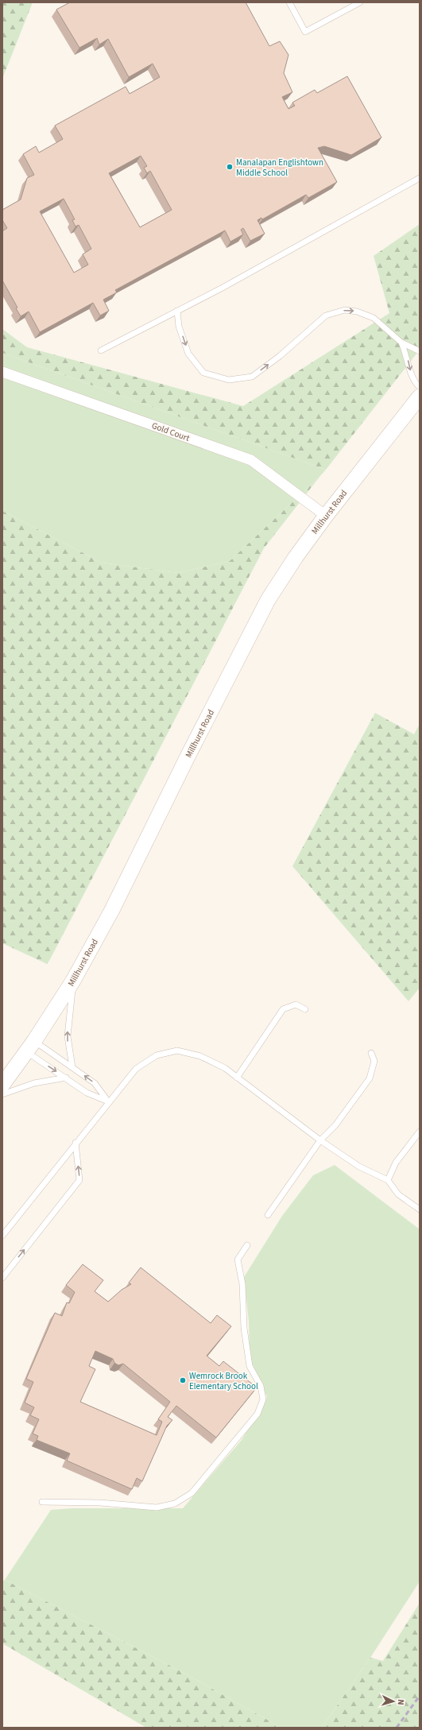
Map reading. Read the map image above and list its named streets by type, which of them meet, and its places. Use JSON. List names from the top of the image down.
{
  "streets": {
    "street": ["Gold Court", "Millhurst Road"]
  },
  "crossings": [
    ["Gold Court", "Millhurst Road"]
  ],
  "places": ["Manalapan Englishtown Middle School", "Wemrock Brook Elementary School"],
  "north": "right"
}
